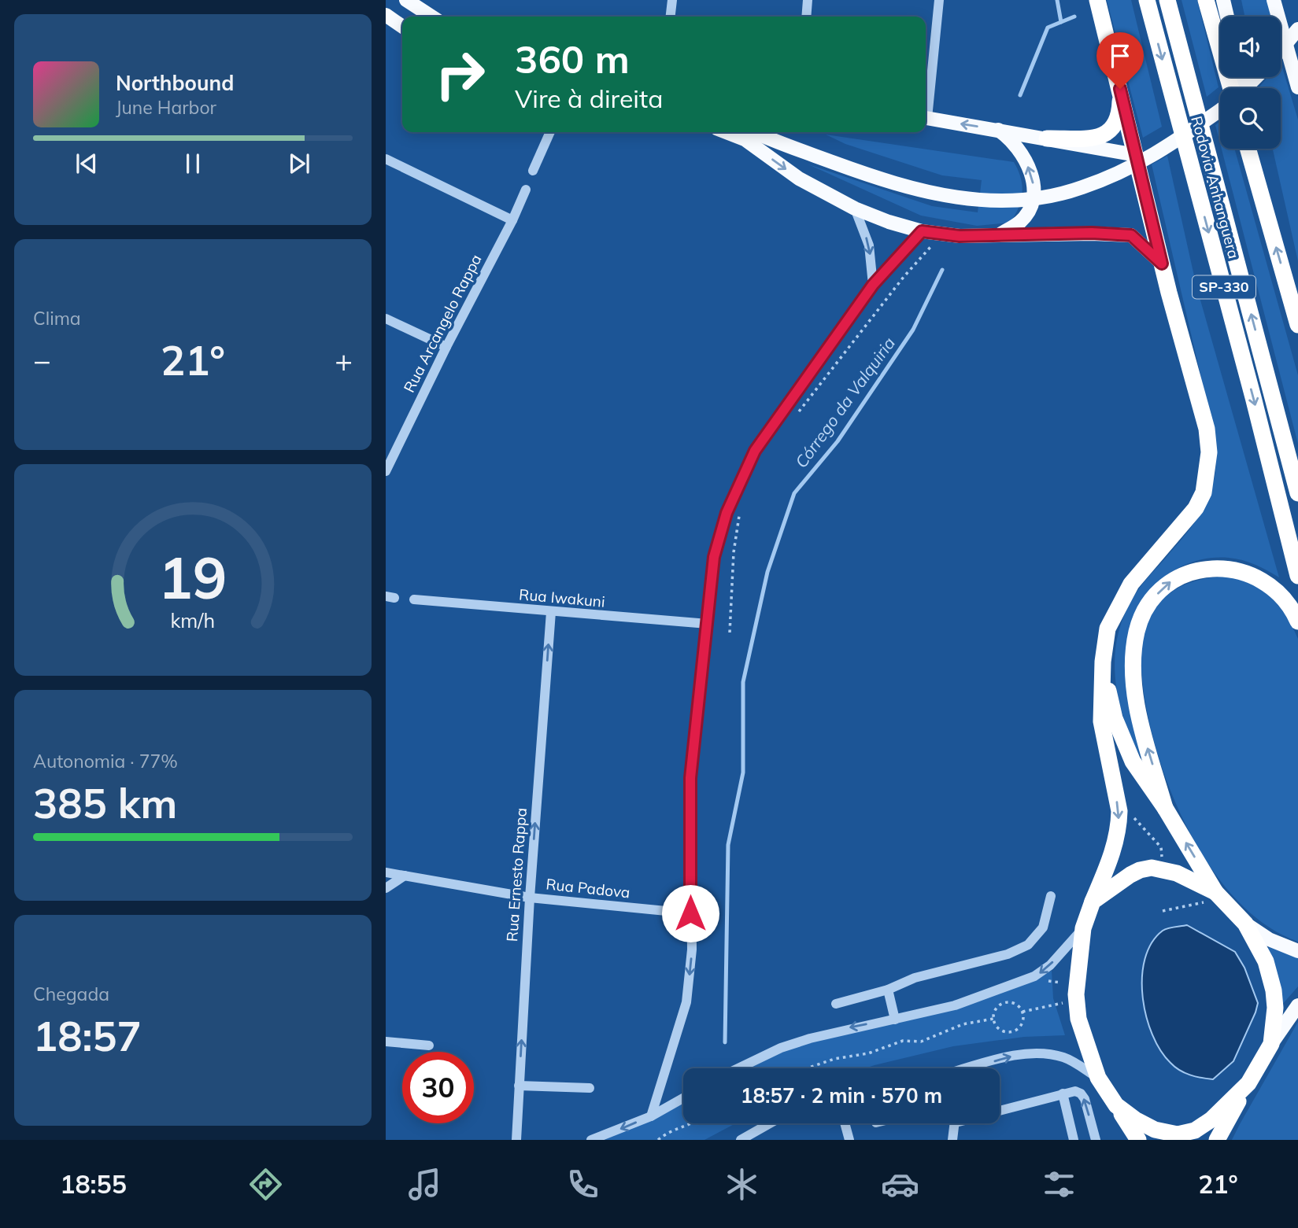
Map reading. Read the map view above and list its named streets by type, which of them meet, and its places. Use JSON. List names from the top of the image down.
{
  "streets": {
    "highway": ["Rodovia Anhanguera", "SP-330"],
    "street": [
      "Rua Arcangelo Rappa",
      "Rua Iwakuni",
      "Rua Ernesto Rappa",
      "Rua Padova"
    ]
  },
  "crossings": [
    ["Rua Iwakuni", "Rua Ernesto Rappa"],
    ["Rua Ernesto Rappa", "Rua Padova"]
  ],
  "one_way": ["Rua Ernesto Rappa"],
  "water": ["Córrego da Valquiria"],
  "page": {
    "turn": ["360 m", "Vire à direita"],
    "song": ["Northbound", "June Harbor"],
    "tile": [
      "Clima",
      ["Autonomia · 77%", "385 km"],
      ["Chegada", "18:57"]
    ],
    "heat": ["−", "21°", "+"],
    "limit": "30",
    "trip": "18:57 · 2 min · 570 m",
    "tabs": ["18:55", "21°"],
    "gauge": ["19", "km/h"]
  }
}
